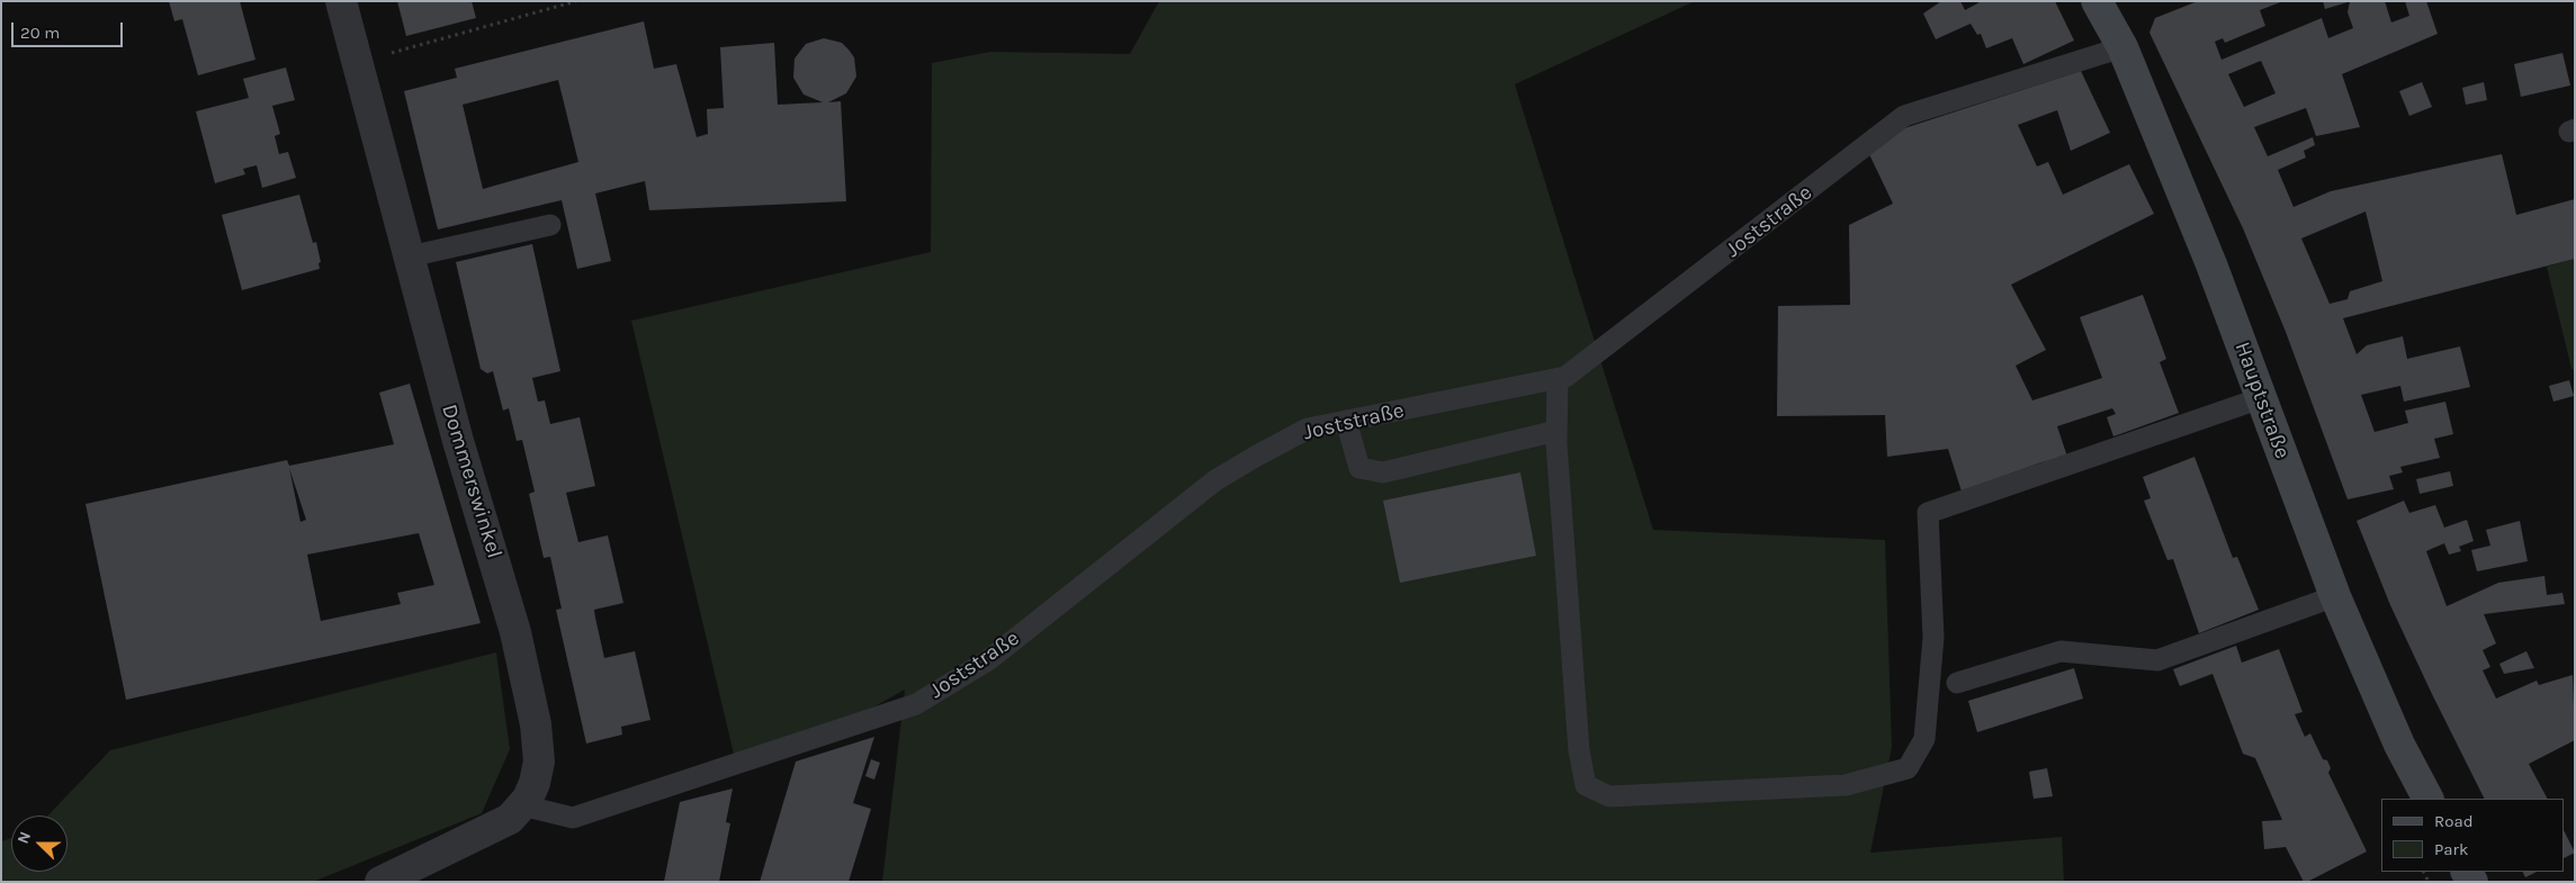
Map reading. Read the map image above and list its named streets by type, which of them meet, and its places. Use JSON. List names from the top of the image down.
{
  "streets": {
    "main road": ["Hauptstraße"],
    "street": ["Dommerswinkel"],
    "lane": ["Joststraße"]
  },
  "crossings": [
    ["Joststraße", "Hauptstraße"],
    ["Joststraße", "Dommerswinkel"]
  ],
  "legend": ["Road", "Park"],
  "scale_bar": "20 m",
  "north": "left"
}
